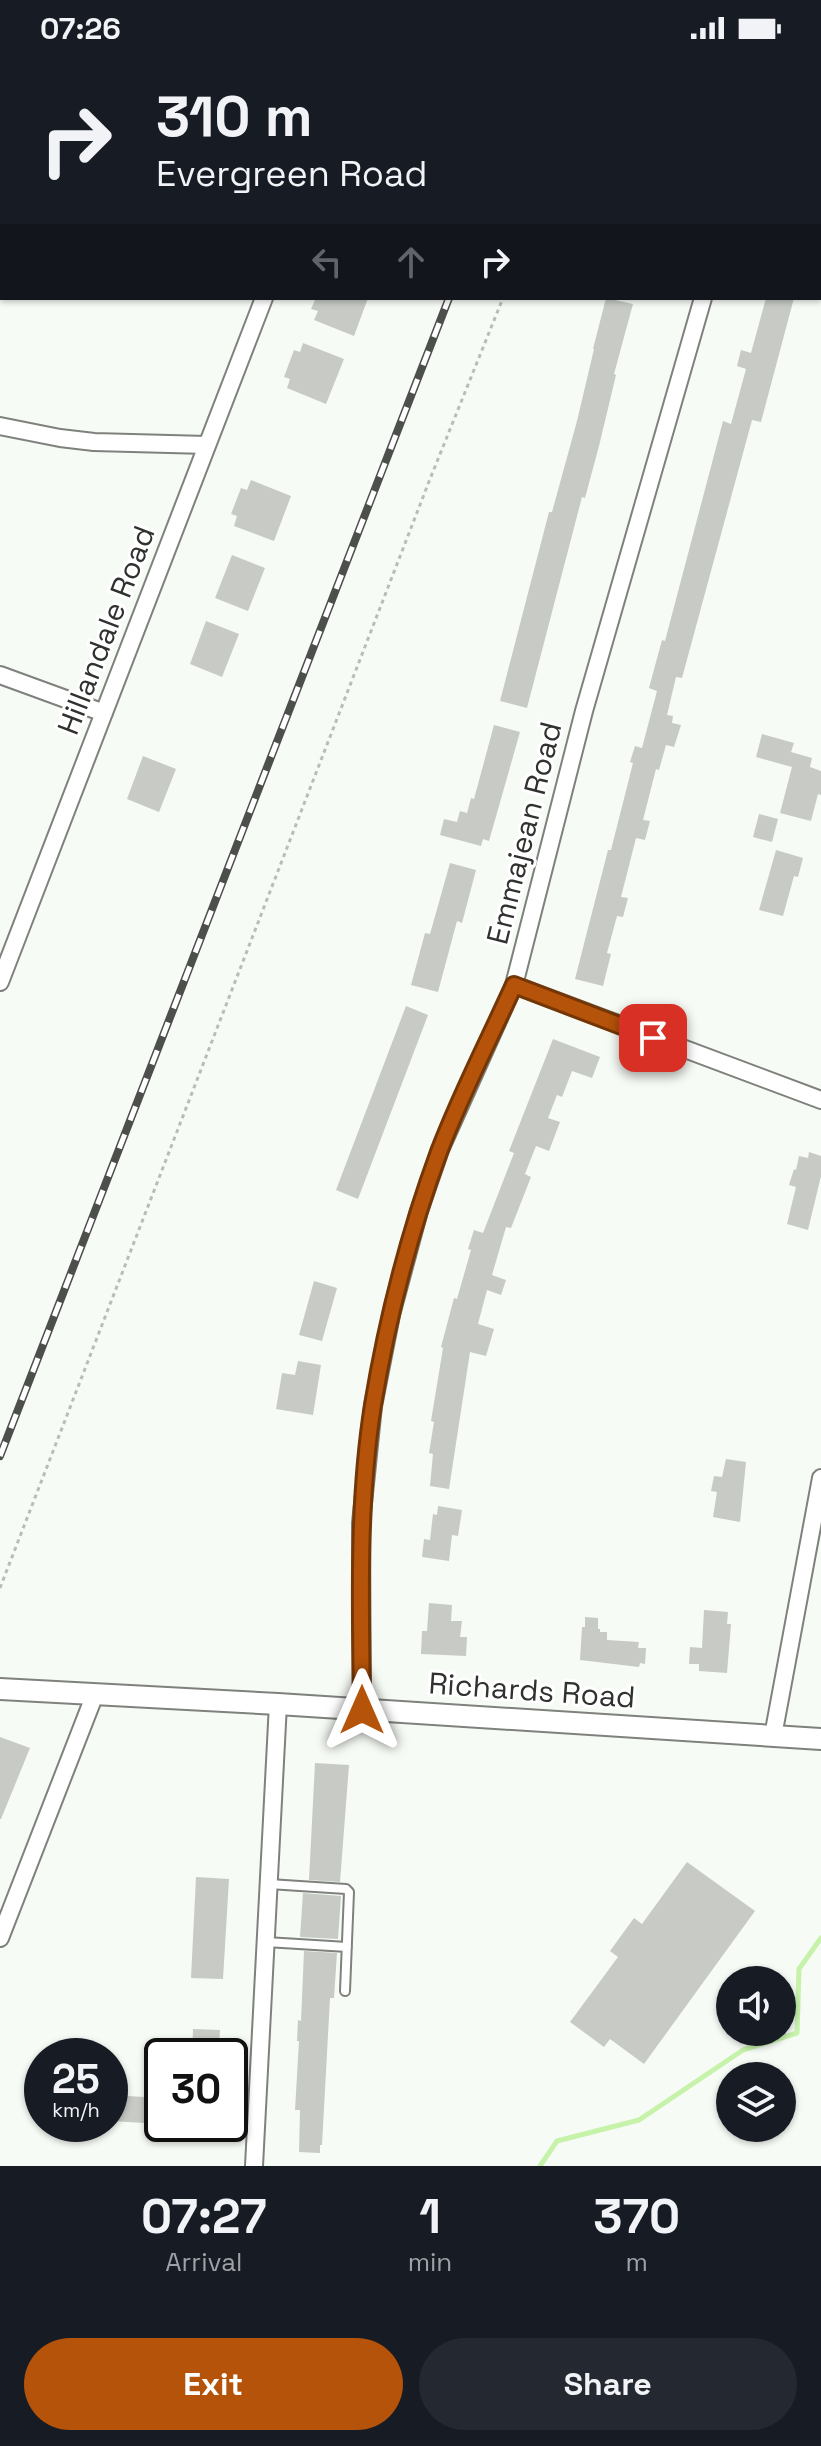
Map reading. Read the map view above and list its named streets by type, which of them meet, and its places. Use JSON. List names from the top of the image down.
{
  "streets": {
    "street": ["Hillandale Road", "Emmajean Road", "Richards Road"]
  },
  "crossings": [
    ["Emmajean Road", "Richards Road"]
  ],
  "page": {
    "status": "07:26",
    "turn": ["310 m", "Evergreen Road"],
    "speed": "25 km/h",
    "limit": "30",
    "eta": [
      "07:27",
      "Arrival",
      "1",
      "min",
      "370",
      "m"
    ],
    "buttons": ["Exit", "Share"]
  }
}
